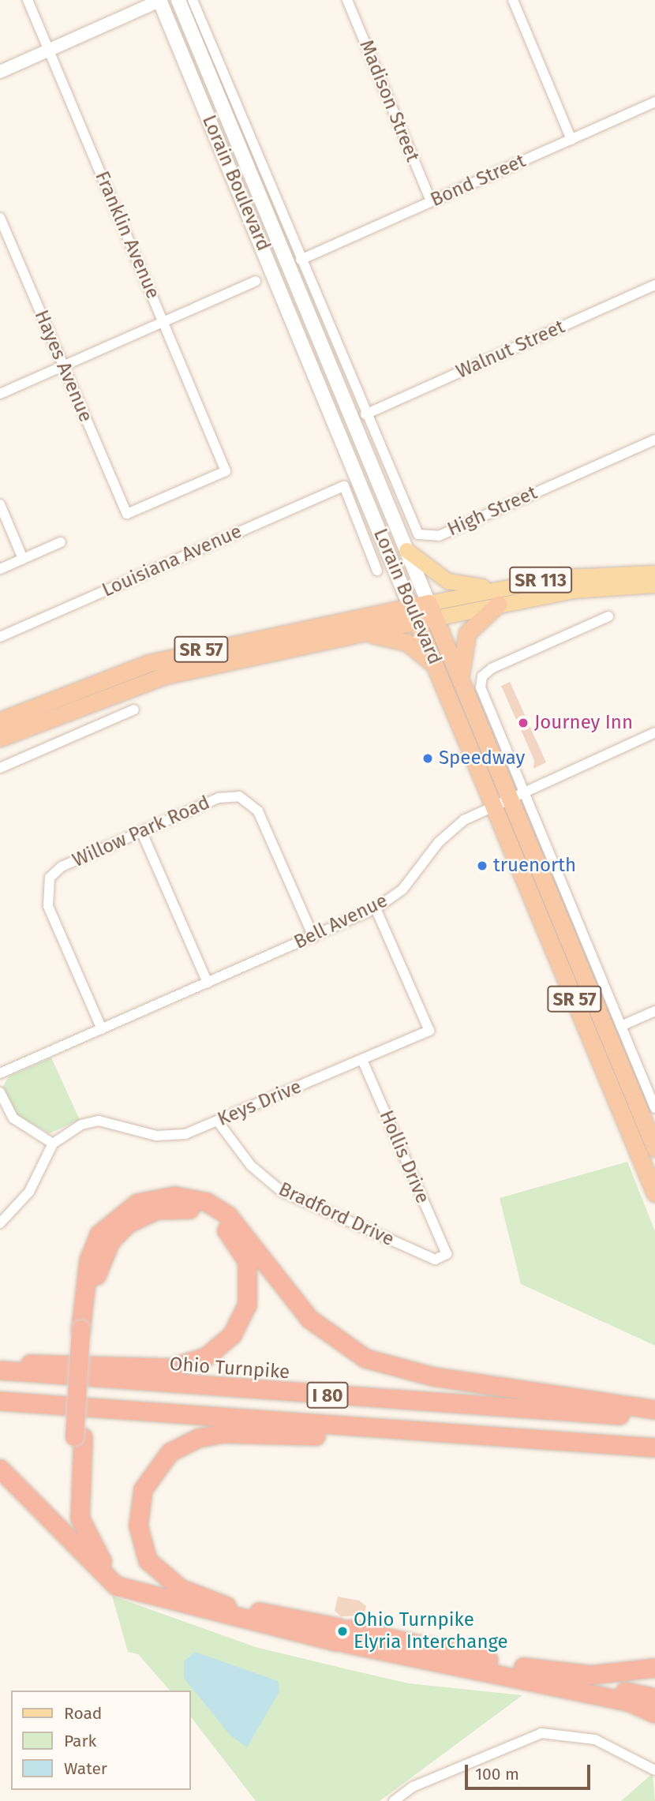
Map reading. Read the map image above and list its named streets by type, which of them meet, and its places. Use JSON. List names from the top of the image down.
{
  "streets": {
    "highway": [
      "Lorain Boulevard",
      "SR 57",
      "Ohio Turnpike",
      "I 80"
    ],
    "main road": ["SR 113"],
    "street": [
      "Madison Street",
      "Bond Street",
      "Franklin Avenue",
      "Walnut Street",
      "Hayes Avenue",
      "High Street",
      "Louisiana Avenue",
      "Willow Park Road",
      "Bell Avenue",
      "Keys Drive",
      "Hollis Drive",
      "Bradford Drive"
    ]
  },
  "crossings": [
    ["Madison Street", "Bond Street"],
    ["Bond Street", "Lorain Boulevard"],
    ["Lorain Boulevard", "Walnut Street"],
    ["Lorain Boulevard", "High Street"],
    ["Lorain Boulevard", "SR 113"],
    ["Lorain Boulevard", "SR 57"],
    ["Lorain Boulevard", "Bell Avenue"],
    ["Franklin Avenue", "Hayes Avenue"],
    ["Walnut Street", "High Street"],
    ["SR 113", "SR 57"],
    ["Willow Park Road", "Bell Avenue"],
    ["Bell Avenue", "Keys Drive"],
    ["Keys Drive", "Hollis Drive"],
    ["Keys Drive", "Bradford Drive"],
    ["Hollis Drive", "Bradford Drive"]
  ],
  "places": [
    "Journey Inn",
    "Speedway",
    "truenorth",
    "Ohio Turnpike Elyria Interchange"
  ],
  "legend": ["Road", "Park", "Water"],
  "scale_bar": "100 m"
}
